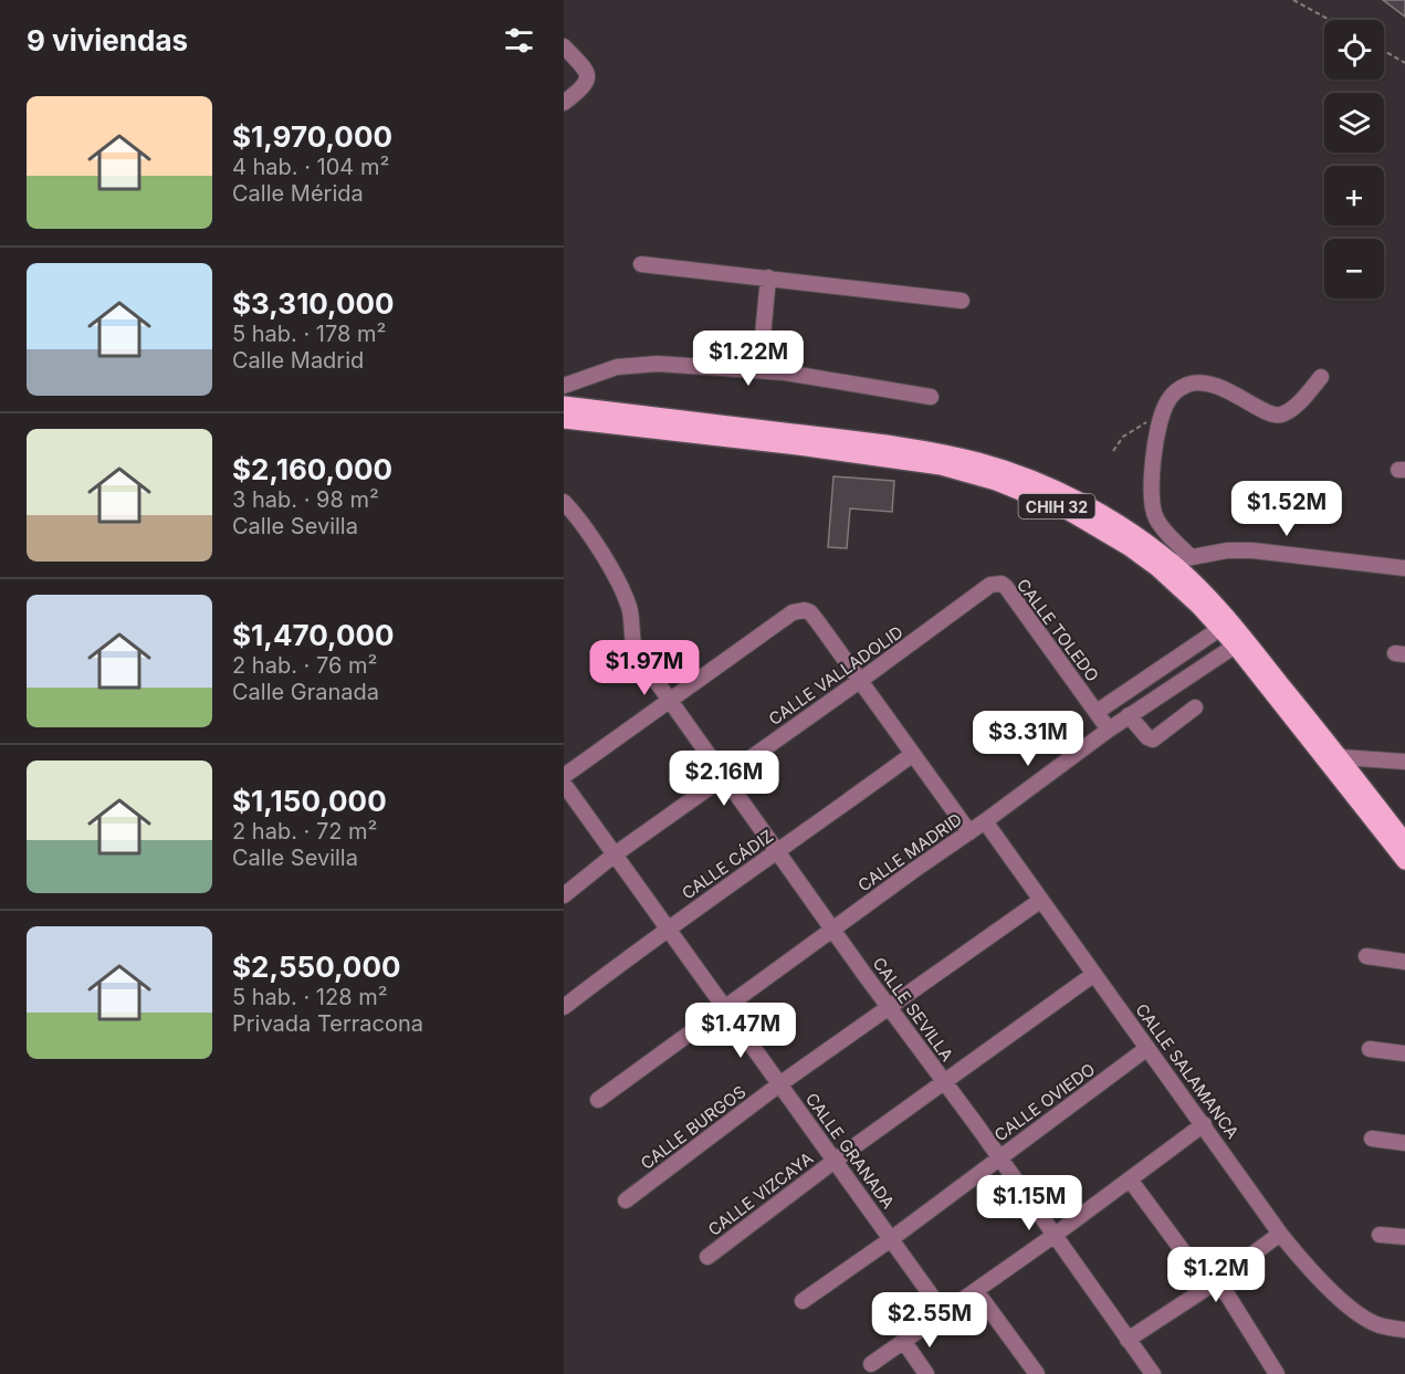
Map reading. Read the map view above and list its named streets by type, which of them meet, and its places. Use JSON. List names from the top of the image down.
{
  "streets": {
    "main road": ["CHIH 32"],
    "street": [
      "CALLE TOLEDO",
      "CALLE VALLADOLID",
      "CALLE MADRID",
      "CALLE CÁDIZ",
      "CALLE SEVILLA",
      "CALLE SALAMANCA",
      "CALLE OVIEDO",
      "CALLE BURGOS",
      "CALLE GRANADA",
      "CALLE VIZCAYA"
    ]
  },
  "crossings": [
    ["CHIH 32", "CALLE MADRID"],
    ["CALLE TOLEDO", "CALLE VALLADOLID"],
    ["CALLE TOLEDO", "CALLE MADRID"],
    ["CALLE VALLADOLID", "CALLE SEVILLA"],
    ["CALLE VALLADOLID", "CALLE GRANADA"],
    ["CALLE MADRID", "CALLE SEVILLA"],
    ["CALLE MADRID", "CALLE SALAMANCA"],
    ["CALLE MADRID", "CALLE GRANADA"],
    ["CALLE CÁDIZ", "CALLE SEVILLA"],
    ["CALLE CÁDIZ", "CALLE GRANADA"],
    ["CALLE SEVILLA", "CALLE OVIEDO"],
    ["CALLE SEVILLA", "CALLE BURGOS"],
    ["CALLE SEVILLA", "CALLE VIZCAYA"],
    ["CALLE SALAMANCA", "CALLE OVIEDO"],
    ["CALLE SALAMANCA", "CALLE BURGOS"],
    ["CALLE SALAMANCA", "CALLE VIZCAYA"],
    ["CALLE OVIEDO", "CALLE GRANADA"],
    ["CALLE BURGOS", "CALLE GRANADA"],
    ["CALLE GRANADA", "CALLE VIZCAYA"]
  ],
  "page": {
    "heading": "9 viviendas",
    "map_buttons": ["+", "−"],
    "list": [
      {
        "name": "$1,970,000",
        "note": "4 hab. · 104 m² · Calle Mérida"
      },
      {
        "name": "$3,310,000",
        "note": "5 hab. · 178 m² · Calle Madrid"
      },
      {
        "name": "$2,160,000",
        "note": "3 hab. · 98 m² · Calle Sevilla"
      },
      {
        "name": "$1,470,000",
        "note": "2 hab. · 76 m² · Calle Granada"
      },
      {
        "name": "$1,150,000",
        "note": "2 hab. · 72 m² · Calle Sevilla"
      },
      {
        "name": "$2,550,000",
        "note": "5 hab. · 128 m² · Privada Terracona"
      }
    ],
    "price": [
      "$1.22M",
      "$1.52M",
      "$1.97M",
      "$3.31M",
      "$2.16M",
      "$1.47M",
      "$1.15M",
      "$1.2M",
      "$2.55M"
    ]
  }
}
